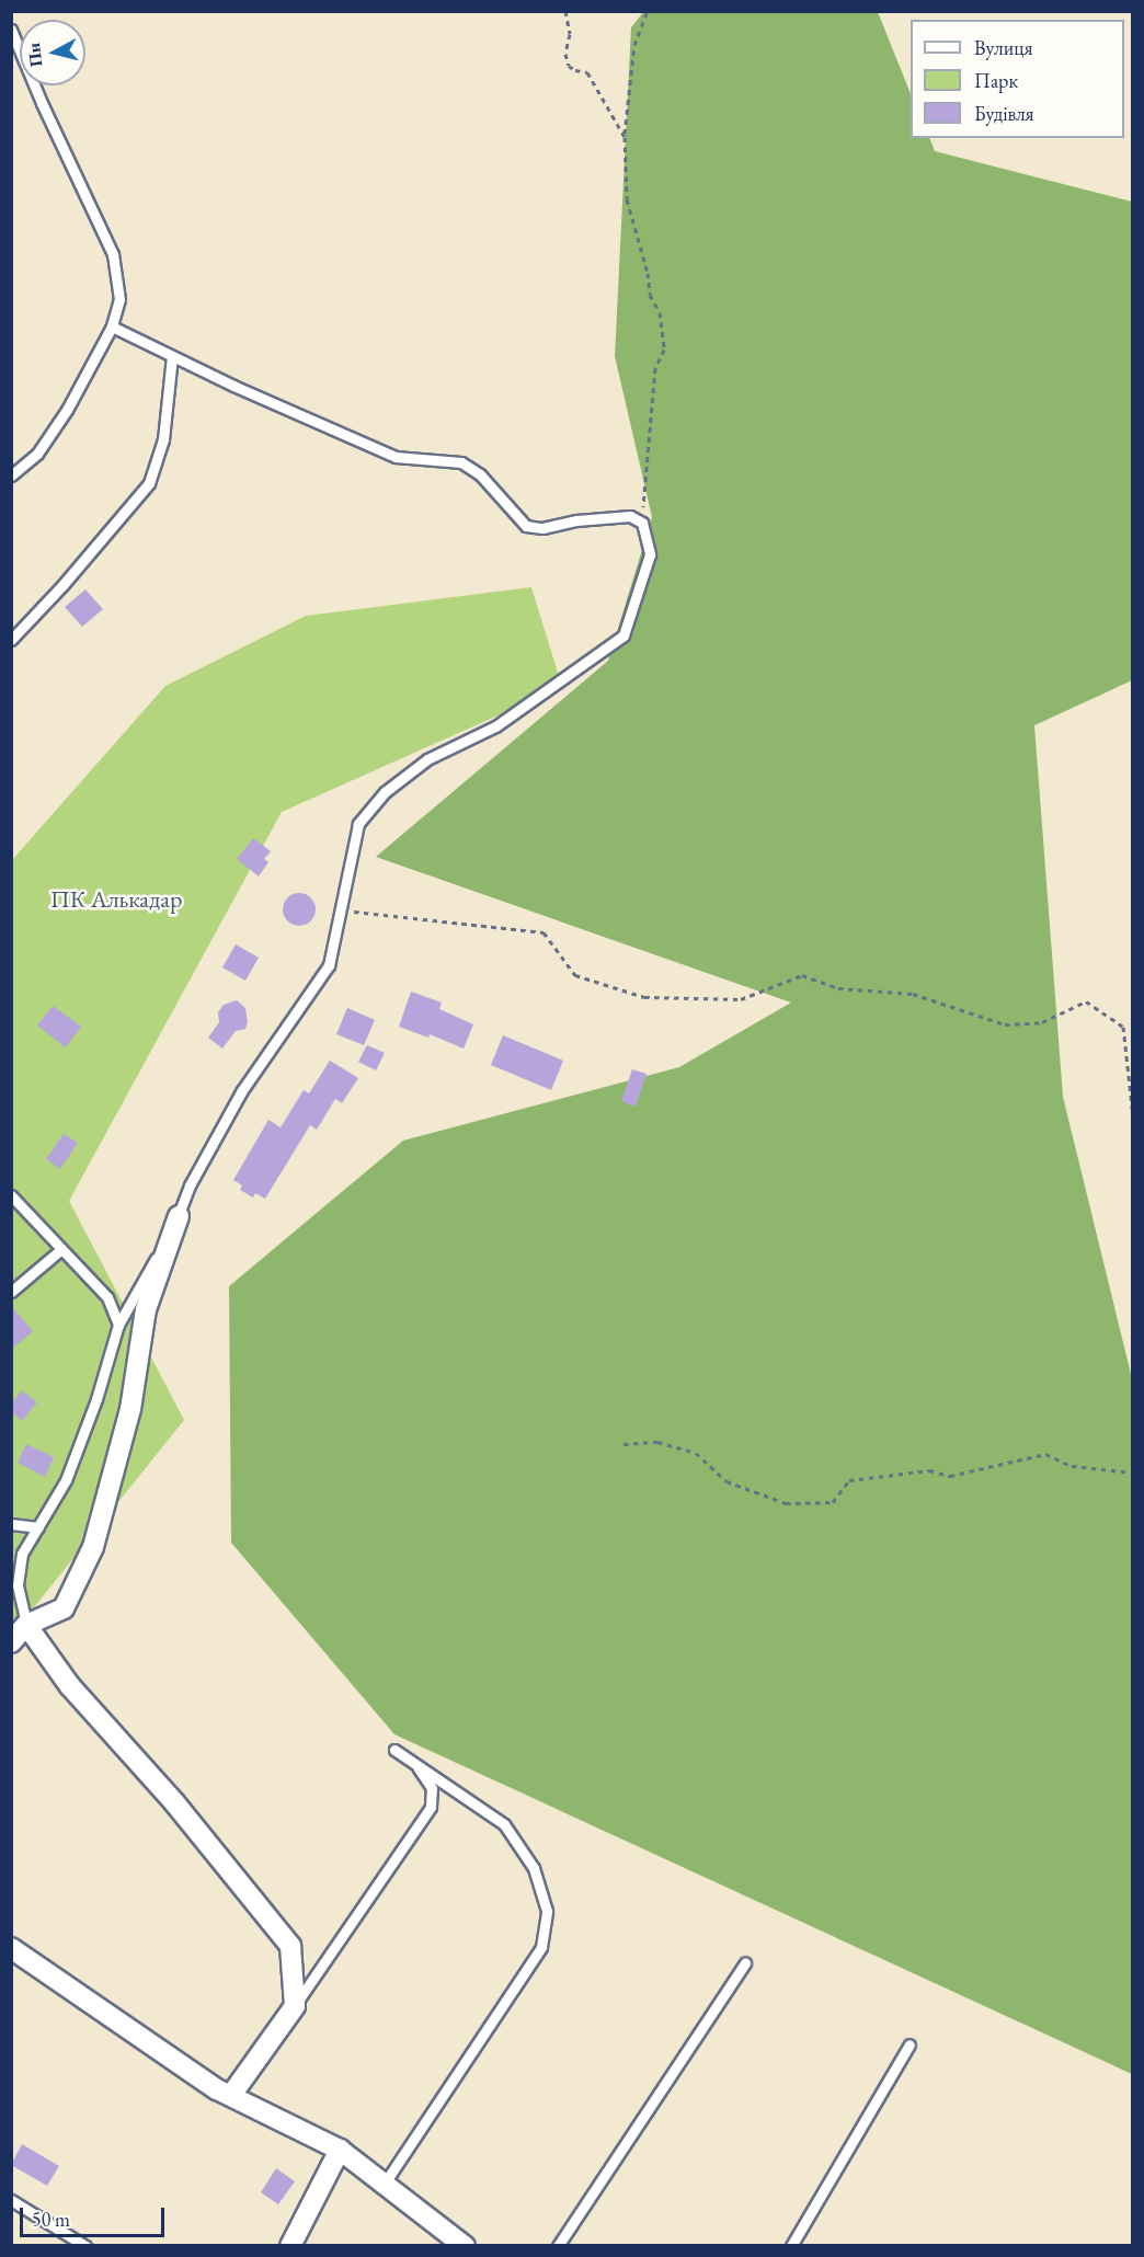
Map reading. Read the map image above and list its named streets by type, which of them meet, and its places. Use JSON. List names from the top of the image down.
{
  "parks": ["ПК Алькадар"],
  "legend": ["Вулиця", "Парк", "Будівля"],
  "scale_bar": "50 m",
  "north": "left"
}
